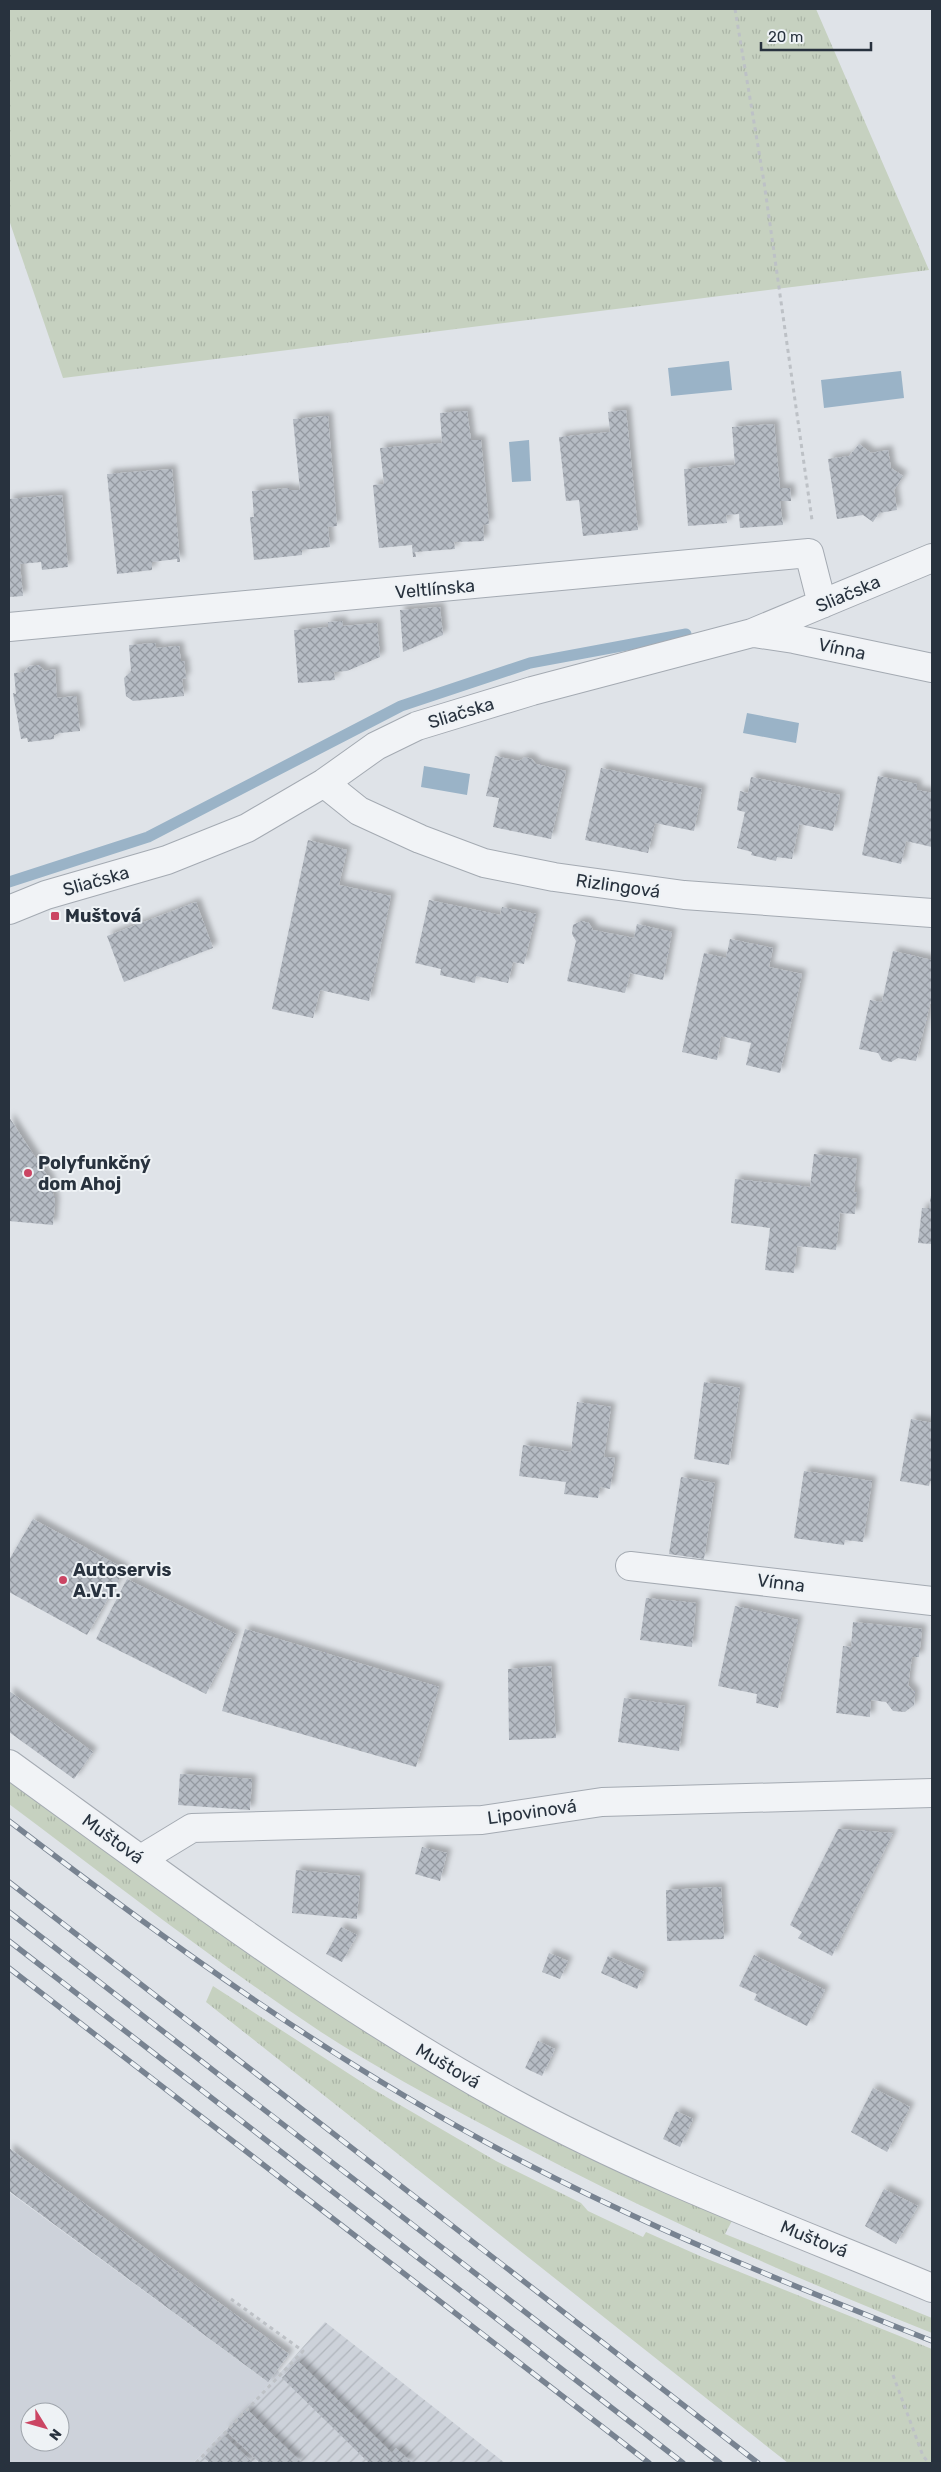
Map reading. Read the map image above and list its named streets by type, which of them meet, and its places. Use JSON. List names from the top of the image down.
{
  "streets": {
    "street": [
      "Veltlínska",
      "Sliačska",
      "Vínna",
      "Rizlingová",
      "Lipovinová",
      "Muštová"
    ]
  },
  "crossings": [
    ["Sliačska", "Vínna"],
    ["Sliačska", "Rizlingová"],
    ["Lipovinová", "Muštová"]
  ],
  "places": {
    "transit": ["Muštová"],
    "other": ["Polyfunkčný dom Ahoj", "Autoservis A.V.T."]
  },
  "scale_bar": "20 m",
  "north": "bottom right"
}
